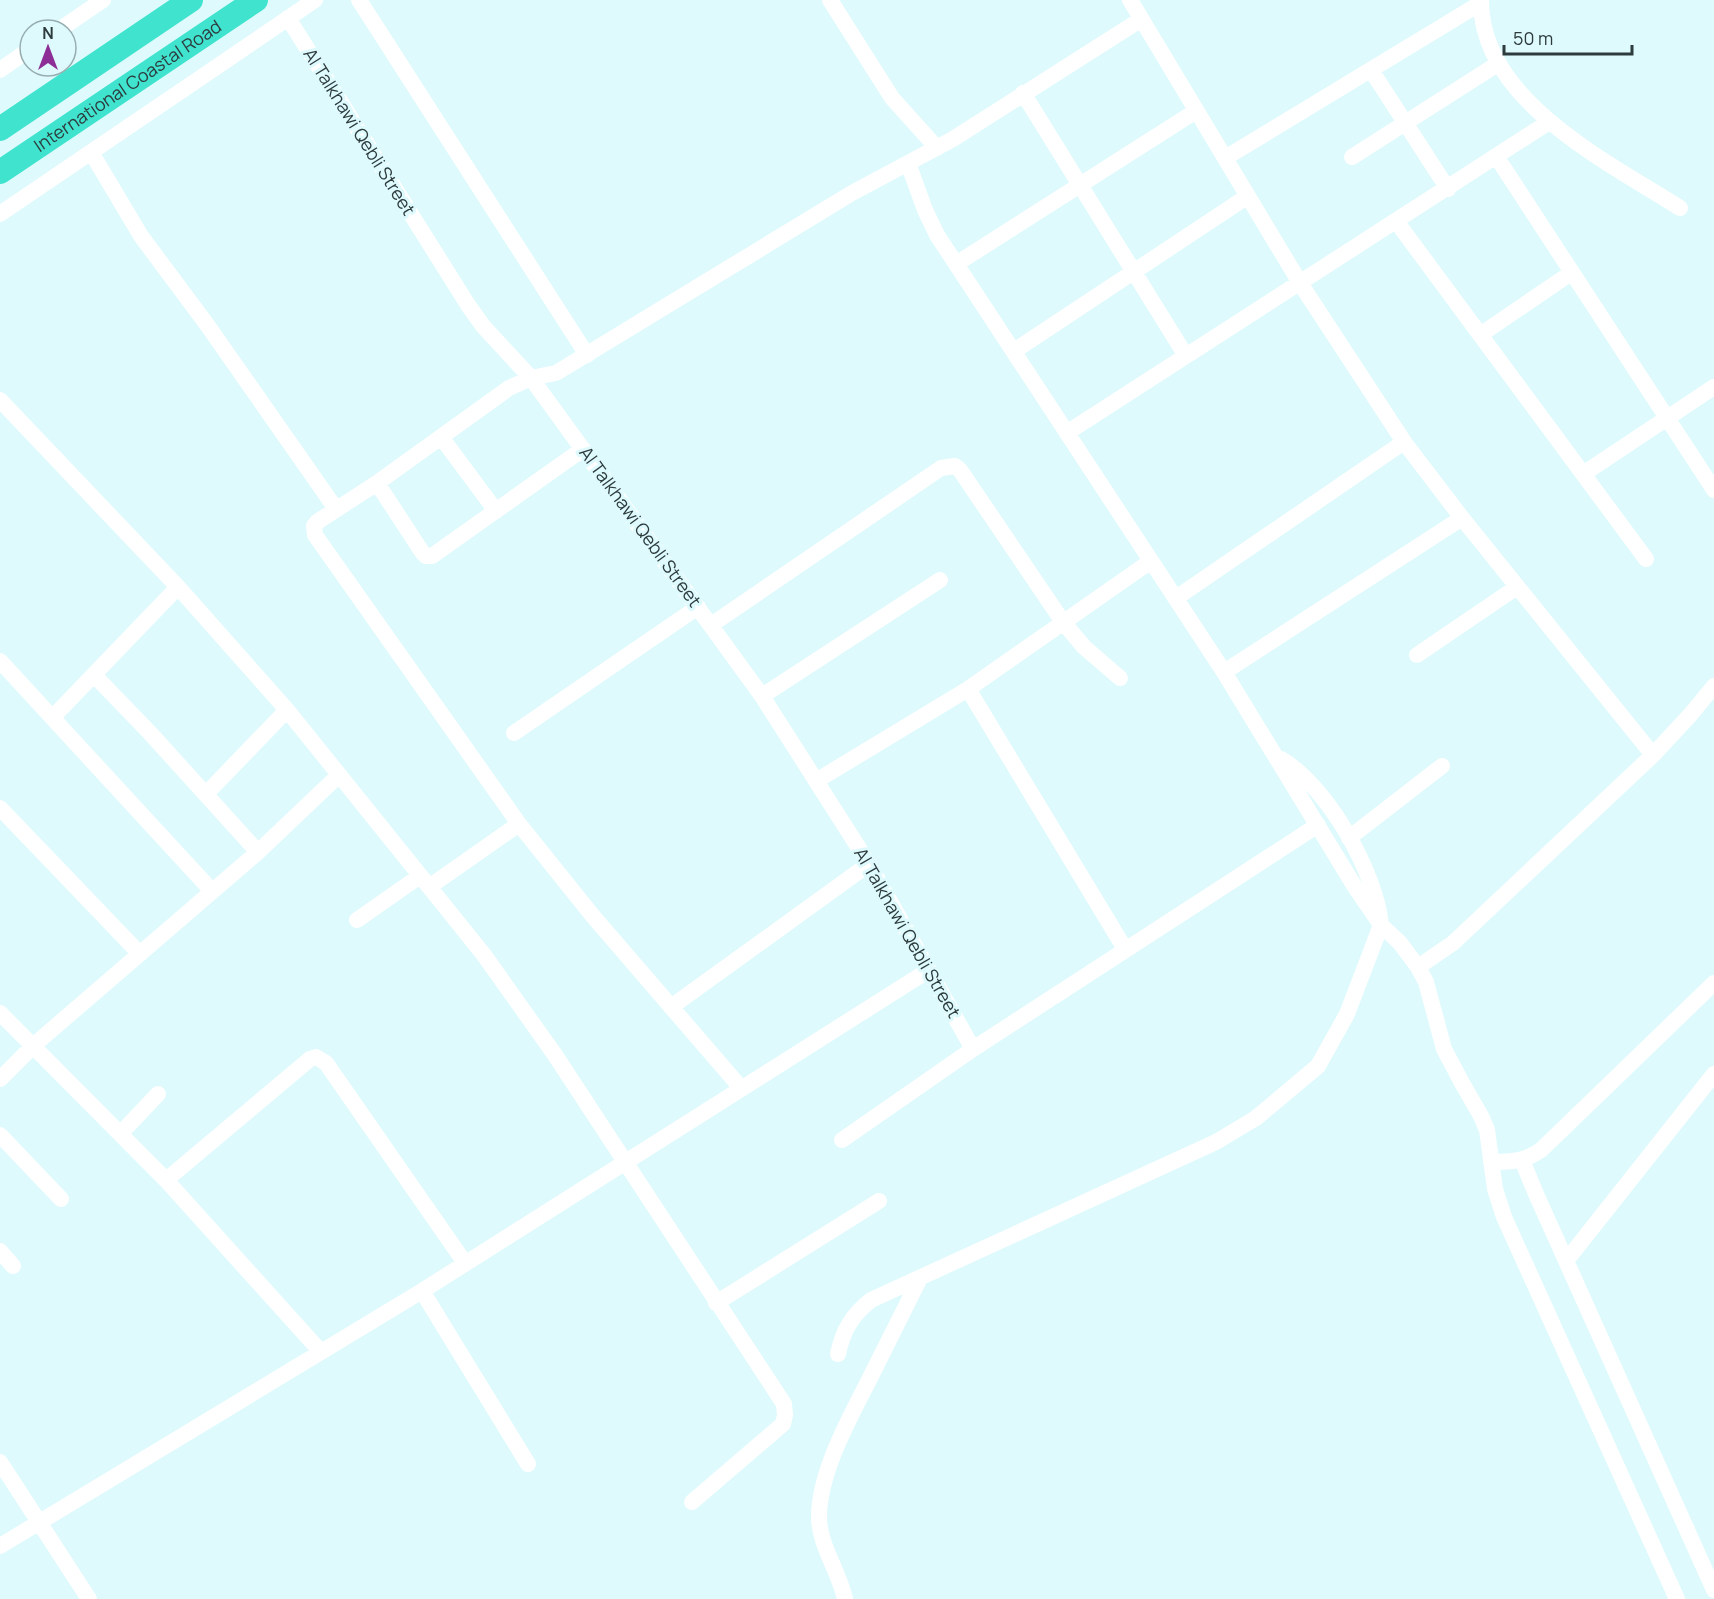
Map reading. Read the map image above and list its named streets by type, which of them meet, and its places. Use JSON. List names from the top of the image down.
{
  "streets": {
    "highway": ["International Coastal Road"],
    "street": ["Al Talkhawi Qebli Street"]
  },
  "scale_bar": "50 m",
  "north": "top"
}
